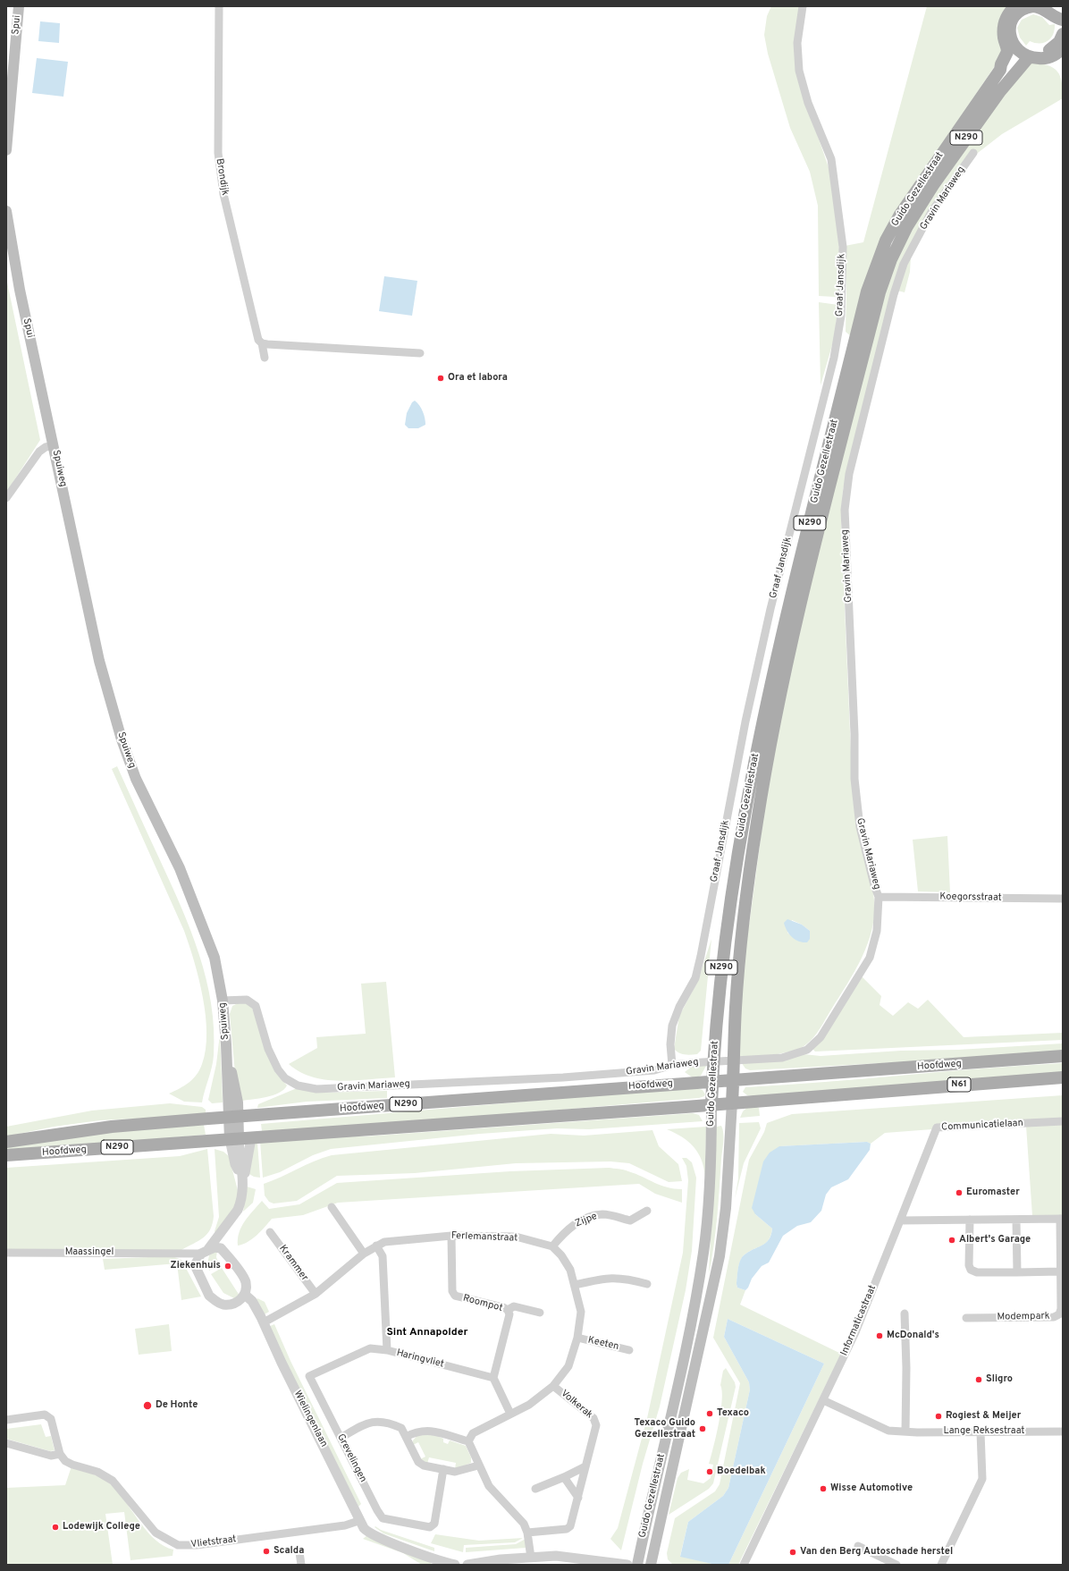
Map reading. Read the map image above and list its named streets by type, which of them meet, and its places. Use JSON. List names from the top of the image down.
{
  "streets": {
    "main road": [
      "Spui",
      "N290",
      "Guido Gezellestraat",
      "Spuiweg",
      "Hoofdweg",
      "N61"
    ],
    "street": [
      "Brondijk",
      "Gravin Mariaweg",
      "Graaf Jansdijk",
      "Koegorsstraat",
      "Communicatielaan",
      "Zijpe",
      "Ferlemanstraat",
      "Maassingel",
      "Krammer",
      "Roompot",
      "Modempark",
      "Informaticastraat",
      "Keeten",
      "Haringvliet",
      "Volkerak",
      "Wielingenlaan",
      "Lange Reksestraat",
      "Grevelingen",
      "Vlietstraat"
    ]
  },
  "crossings": [
    ["Spui", "Spuiweg"],
    ["N290", "Guido Gezellestraat"],
    ["Guido Gezellestraat", "Gravin Mariaweg"],
    ["Guido Gezellestraat", "Hoofdweg"],
    ["Gravin Mariaweg", "Graaf Jansdijk"],
    ["Gravin Mariaweg", "Spuiweg"],
    ["Gravin Mariaweg", "Koegorsstraat"],
    ["Spuiweg", "Hoofdweg"],
    ["Communicatielaan", "Informaticastraat"],
    ["Zijpe", "Ferlemanstraat"],
    ["Ferlemanstraat", "Krammer"],
    ["Ferlemanstraat", "Roompot"],
    ["Ferlemanstraat", "Haringvliet"],
    ["Ferlemanstraat", "Wielingenlaan"],
    ["Roompot", "Haringvliet"],
    ["Informaticastraat", "Lange Reksestraat"],
    ["Haringvliet", "Grevelingen"],
    ["Wielingenlaan", "Vlietstraat"]
  ],
  "districts": ["Sint Annapolder"],
  "places": [
    "Ora et labora",
    "Euromaster",
    "Albert's Garage",
    "Ziekenhuis",
    "McDonald's",
    "Sligro",
    "De Honte",
    "Texaco",
    "Rogiest & Meijer",
    "Texaco Guido Gezellestraat",
    "Boedelbak",
    "Wisse Automotive",
    "Lodewijk College",
    "Scalda",
    "Van den Berg Autoschade herstel"
  ]
}
